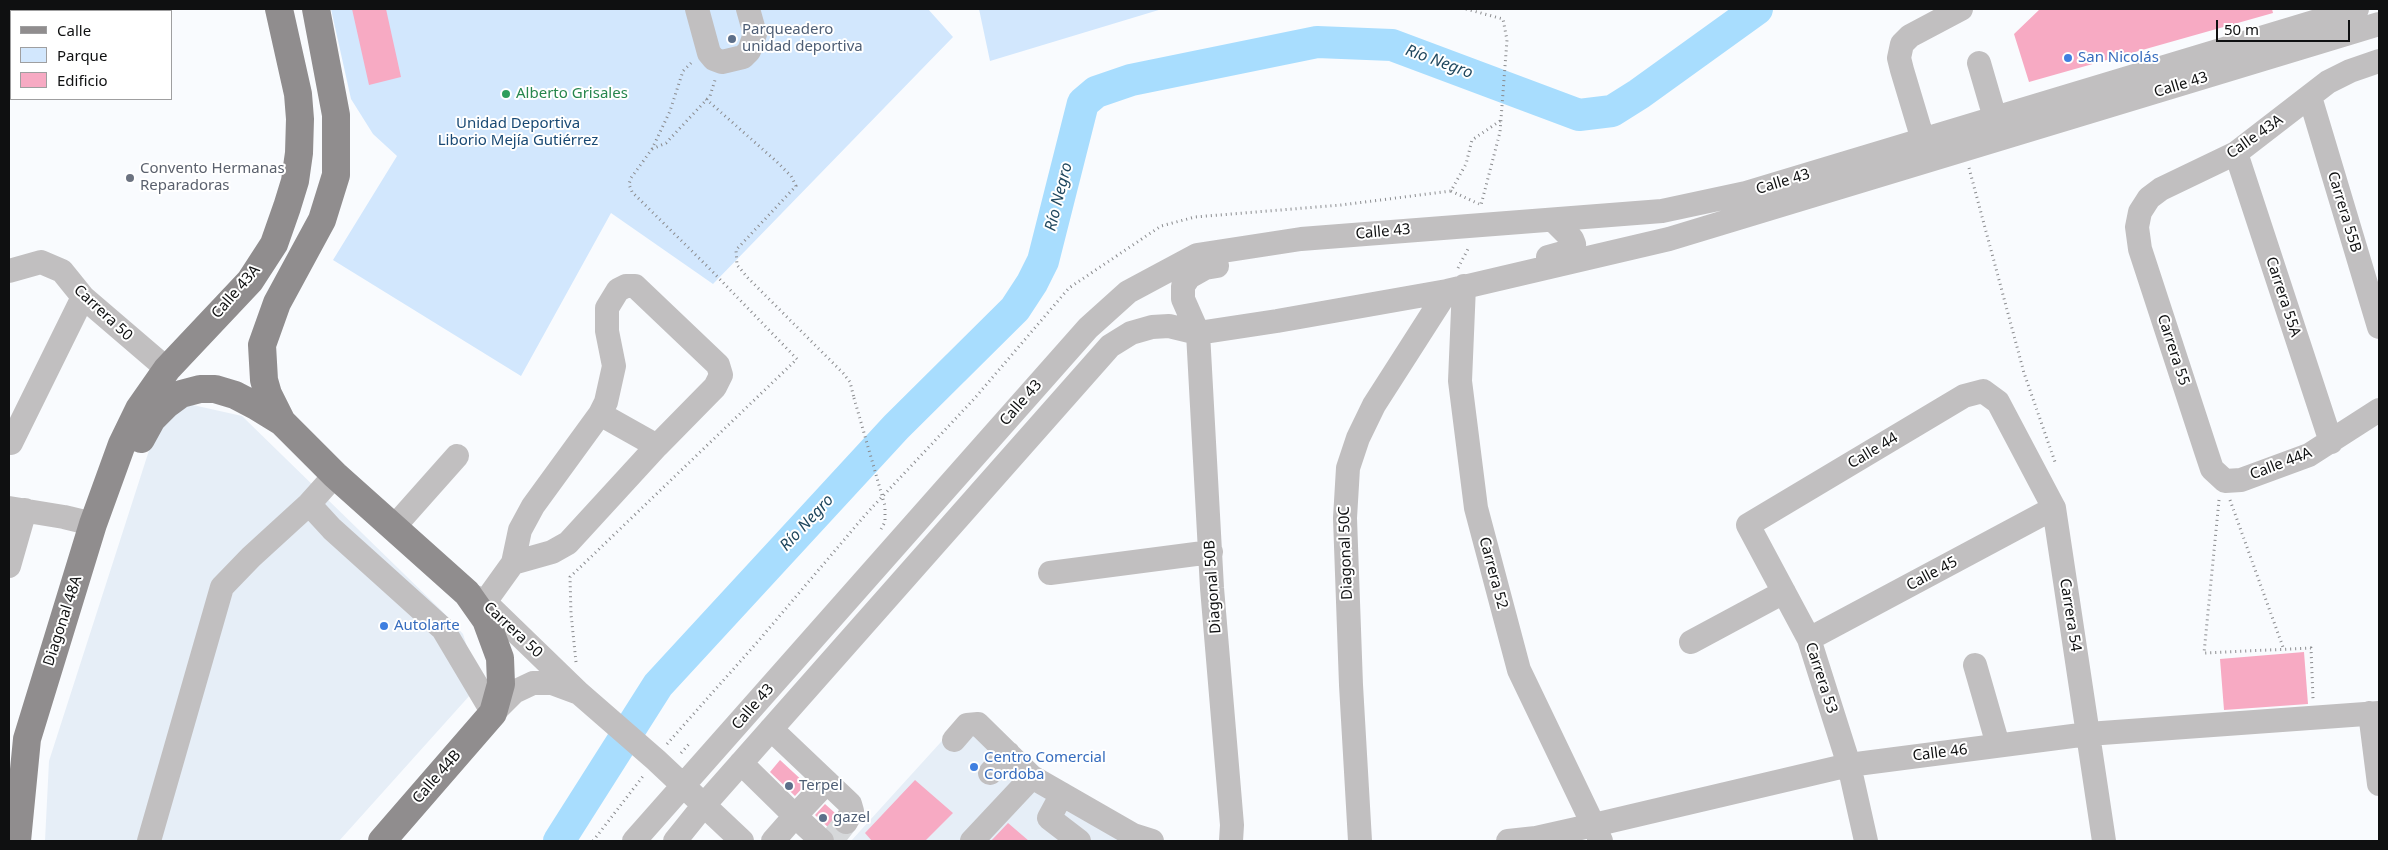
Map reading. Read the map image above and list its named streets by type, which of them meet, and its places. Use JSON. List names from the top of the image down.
{
  "streets": {
    "main road": [
      "Calle 43A",
      "Carrera 50",
      "Diagonal 48A",
      "Calle 44B"
    ],
    "street": [
      "Calle 43",
      "Carrera 55B",
      "Carrera 55A",
      "Carrera 55",
      "Calle 44",
      "Calle 44A",
      "Diagonal 50C",
      "Carrera 52",
      "Calle 45",
      "Diagonal 50B",
      "Carrera 54",
      "Carrera 53",
      "Calle 46"
    ]
  },
  "crossings": [
    ["Calle 43", "Carrera 50"],
    ["Calle 43", "Diagonal 50C"],
    ["Calle 43", "Carrera 52"],
    ["Calle 43", "Diagonal 50B"],
    ["Calle 43A", "Carrera 55B"],
    ["Calle 43A", "Carrera 55A"],
    ["Calle 43A", "Carrera 50"],
    ["Calle 43A", "Carrera 55"],
    ["Calle 43A", "Diagonal 48A"],
    ["Carrera 55A", "Calle 44A"],
    ["Carrera 50", "Calle 44B"],
    ["Carrera 55", "Calle 44A"],
    ["Calle 44", "Carrera 54"],
    ["Calle 44", "Carrera 53"],
    ["Diagonal 50C", "Carrera 52"],
    ["Carrera 52", "Calle 46"],
    ["Calle 45", "Carrera 54"],
    ["Calle 45", "Carrera 53"],
    ["Carrera 54", "Calle 46"],
    ["Carrera 53", "Calle 46"]
  ],
  "water": ["Río Negro"],
  "parks": ["Unidad Deportiva Liborio Mejía Gutiérrez"],
  "places": [
    "Parqueadero unidad deportiva",
    "San Nicolás",
    "Alberto Grisales",
    "Convento Hermanas Reparadoras",
    "Autolarte",
    "Centro Comercial Cordoba",
    "Terpel",
    "gazel"
  ],
  "legend": ["Calle", "Parque", "Edificio"],
  "scale_bar": "50 m"
}
